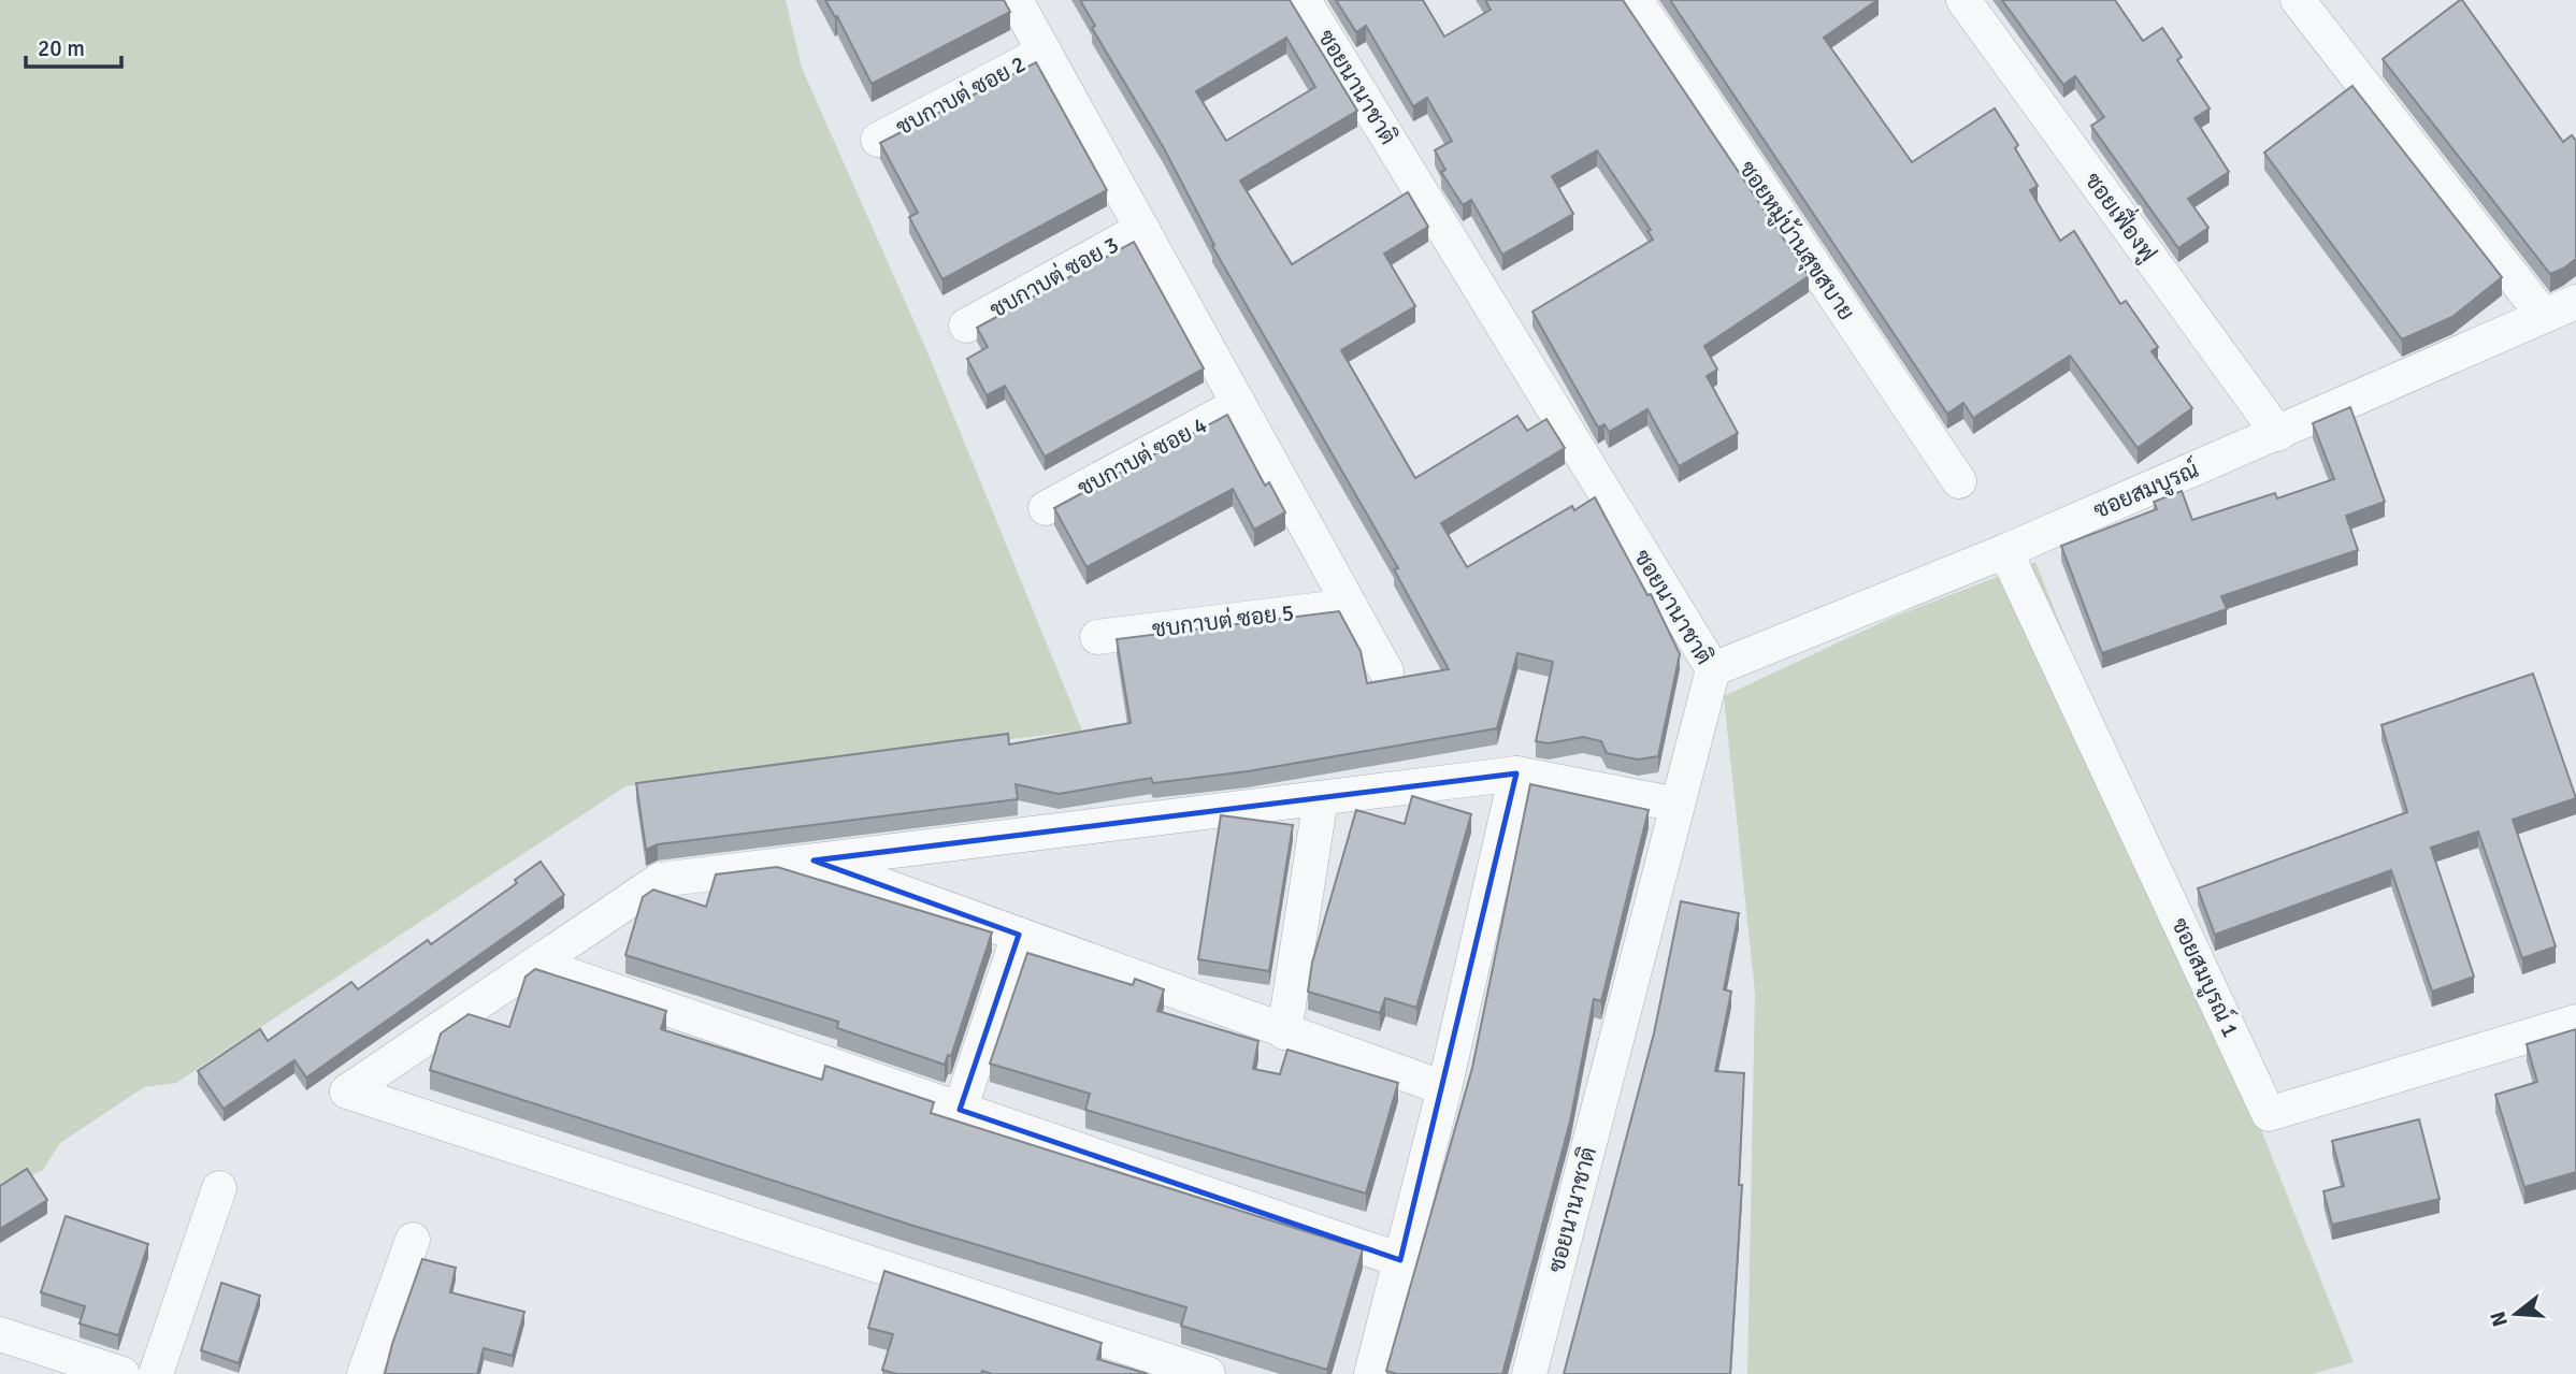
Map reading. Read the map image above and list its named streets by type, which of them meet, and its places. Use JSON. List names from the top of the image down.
{
  "streets": {
    "street": [
      "ซอยนานาชาติ",
      "ชบกาบต่ ซอย 2",
      "ซอยเฟื่องฟู",
      "ซอยหมู่บ้านสุขสบาย",
      "ชบกาบต่ ซอย 3",
      "ชบกาบต่ ซอย 4",
      "ซอยสมบูรณ์",
      "ชบกาบต่ ซอย 5",
      "ซอยสมบูรณ์ 1"
    ]
  },
  "crossings": [
    ["ซอยนานาชาติ", "ซอยสมบูรณ์"],
    ["ซอยเฟื่องฟู", "ซอยสมบูรณ์"],
    ["ซอยสมบูรณ์", "ซอยสมบูรณ์ 1"]
  ],
  "scale_bar": "20 m",
  "north": "left"
}
